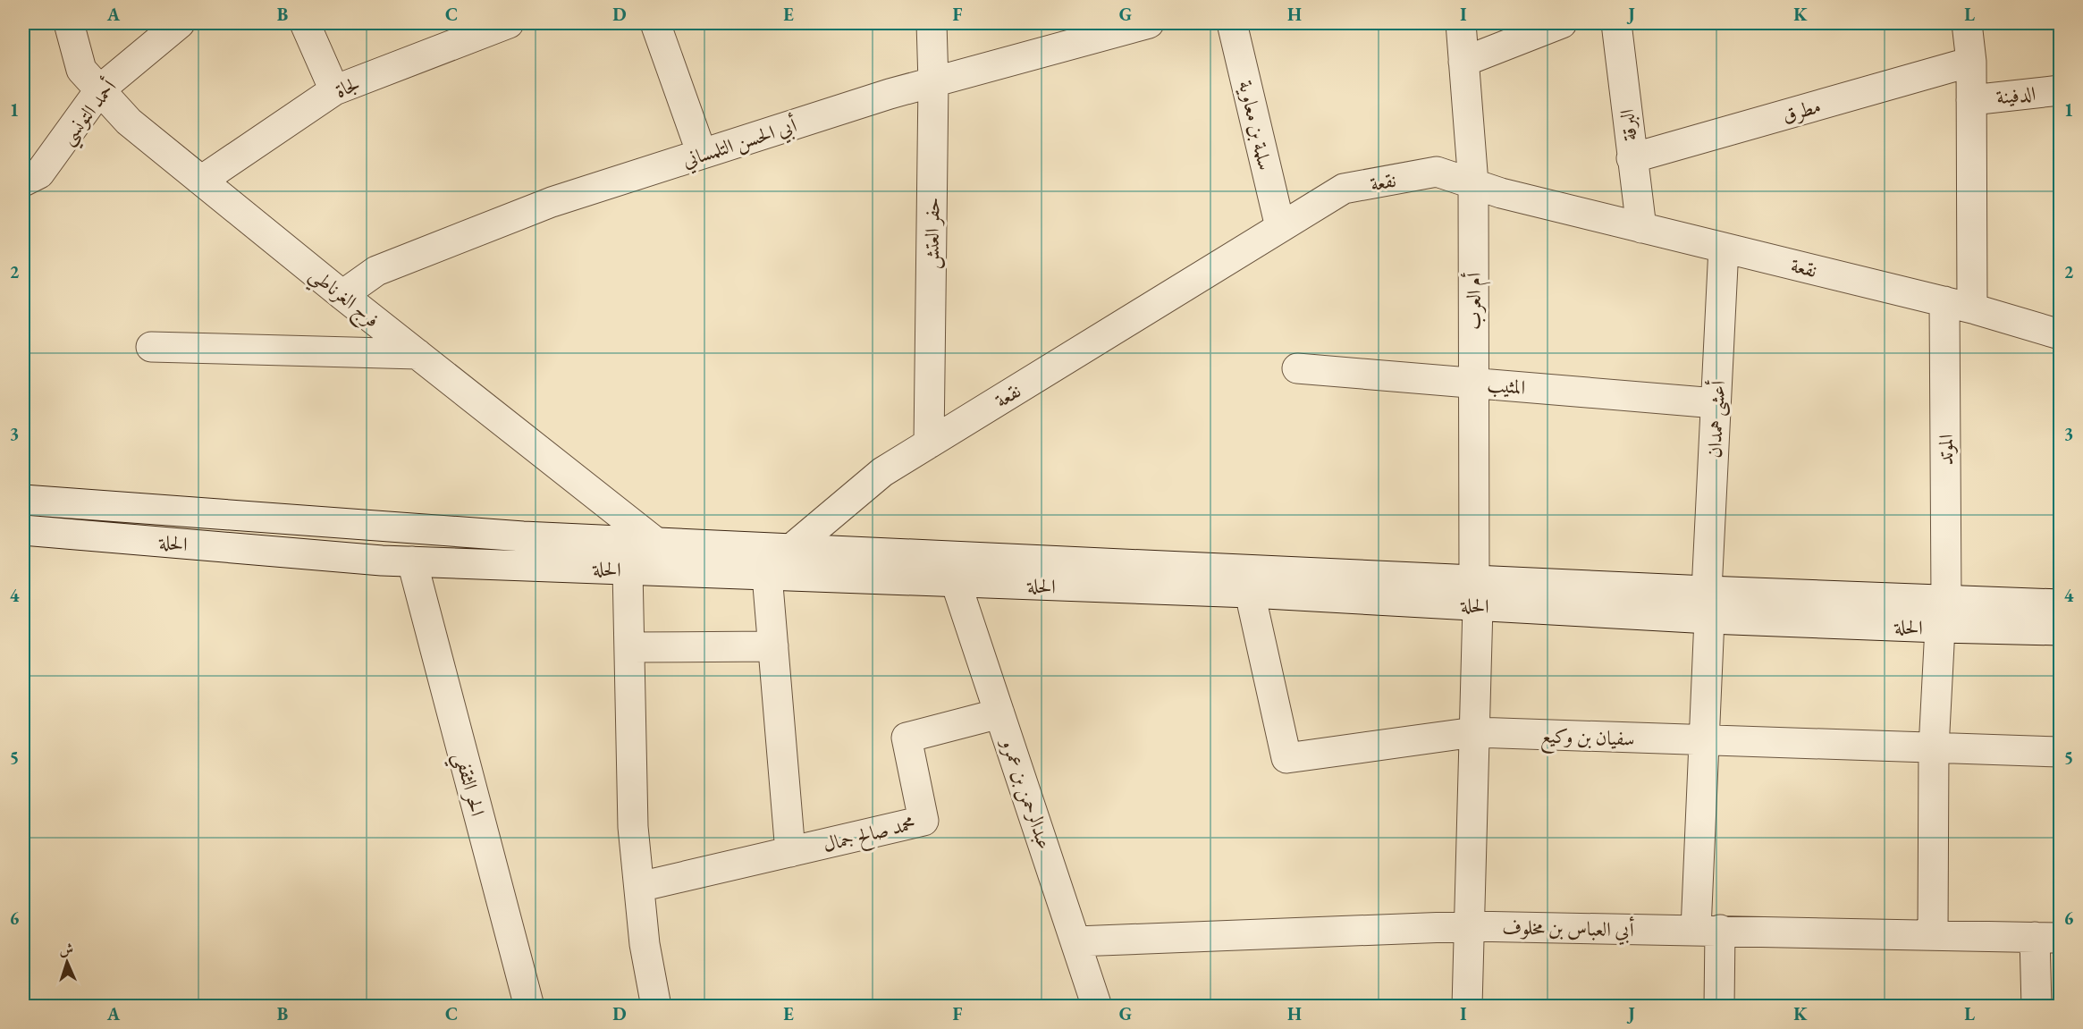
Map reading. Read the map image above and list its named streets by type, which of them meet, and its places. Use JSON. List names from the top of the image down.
{
  "streets": {
    "street": [
      "لجاة",
      "الدفينة",
      "مطرق",
      "أحمد التونسي",
      "سلمة بن معاوية",
      "البرقة",
      "أبي الحسن التلمساني",
      "نقعة",
      "حفر العتش",
      "فرج الغرناطي",
      "أم العرب",
      "المثيب",
      "أعشى همدان",
      "الموتد",
      "الحلة",
      "سفيان بن وكيع",
      "الحر الثقفي",
      "عبدالرحمن بن عمرو",
      "محمد صالح جمال",
      "أبي العباس بن مخلوف"
    ]
  },
  "crossings": [
    ["لجاة", "فرج الغرناطي"],
    ["الدفينة", "الموتد"],
    ["مطرق", "البرقة"],
    ["مطرق", "الموتد"],
    ["أحمد التونسي", "فرج الغرناطي"],
    ["سلمة بن معاوية", "نقعة"],
    ["البرقة", "نقعة"],
    ["أبي الحسن التلمساني", "حفر العتش"],
    ["أبي الحسن التلمساني", "فرج الغرناطي"],
    ["نقعة", "حفر العتش"],
    ["نقعة", "أم العرب"],
    ["نقعة", "أعشى همدان"],
    ["نقعة", "الموتد"],
    ["نقعة", "الحلة"],
    ["فرج الغرناطي", "الحلة"],
    ["أم العرب", "المثيب"],
    ["أم العرب", "الحلة"],
    ["أم العرب", "سفيان بن وكيع"],
    ["أم العرب", "أبي العباس بن مخلوف"],
    ["المثيب", "أعشى همدان"],
    ["أعشى همدان", "الحلة"],
    ["أعشى همدان", "سفيان بن وكيع"],
    ["أعشى همدان", "أبي العباس بن مخلوف"],
    ["الموتد", "الحلة"],
    ["الحلة", "سفيان بن وكيع"],
    ["الحلة", "الحر الثقفي"],
    ["الحلة", "عبدالرحمن بن عمرو"],
    ["عبدالرحمن بن عمرو", "محمد صالح جمال"],
    ["عبدالرحمن بن عمرو", "أبي العباس بن مخلوف"]
  ],
  "north": "top",
  "grid": {
    "columns": [
      "A",
      "B",
      "C",
      "D",
      "E",
      "F",
      "G",
      "H",
      "I",
      "J",
      "K",
      "L"
    ],
    "rows": [
      "1",
      "2",
      "3",
      "4",
      "5",
      "6"
    ]
  }
}
